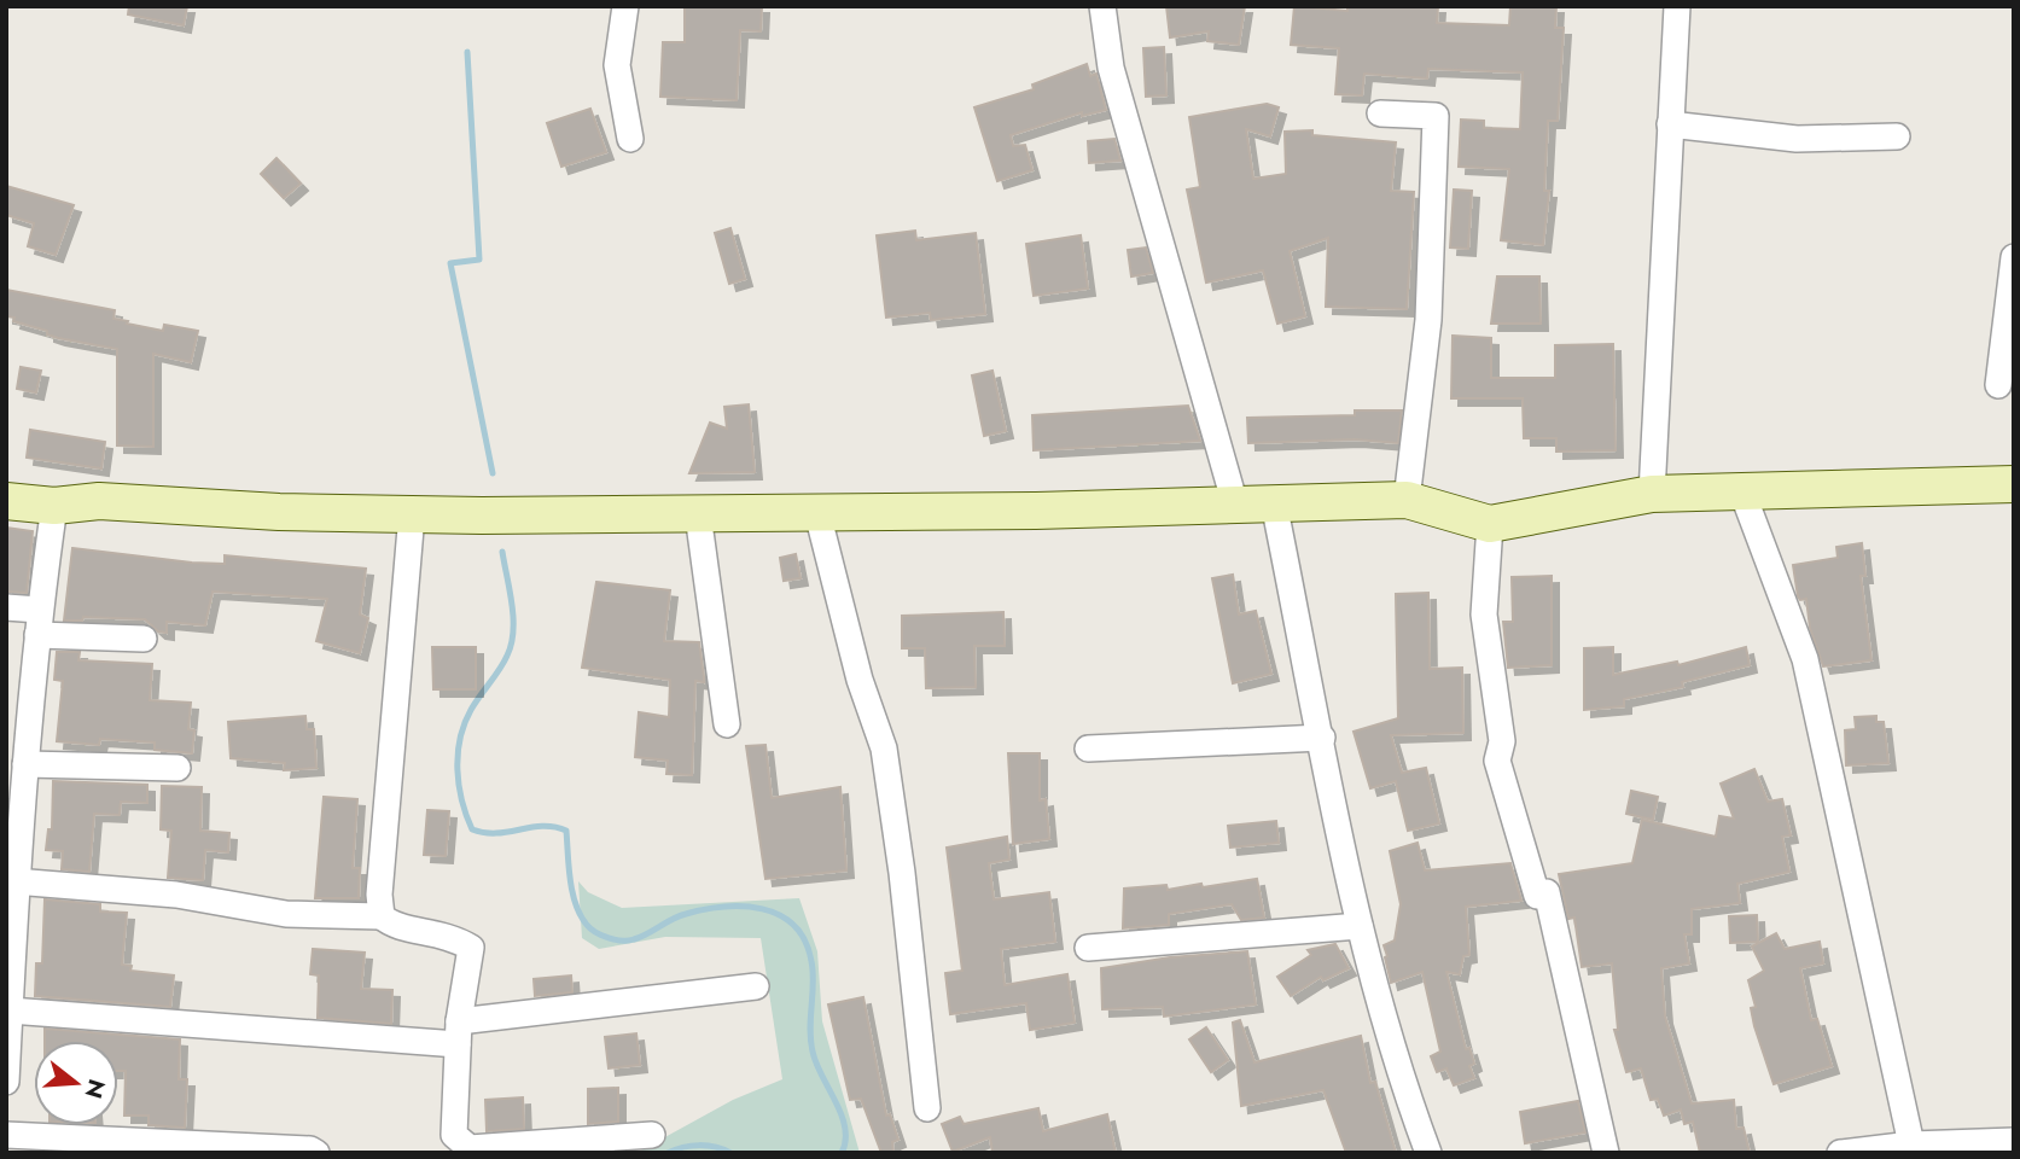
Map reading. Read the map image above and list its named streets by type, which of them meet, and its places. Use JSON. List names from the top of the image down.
{
  "north": "right"
}
